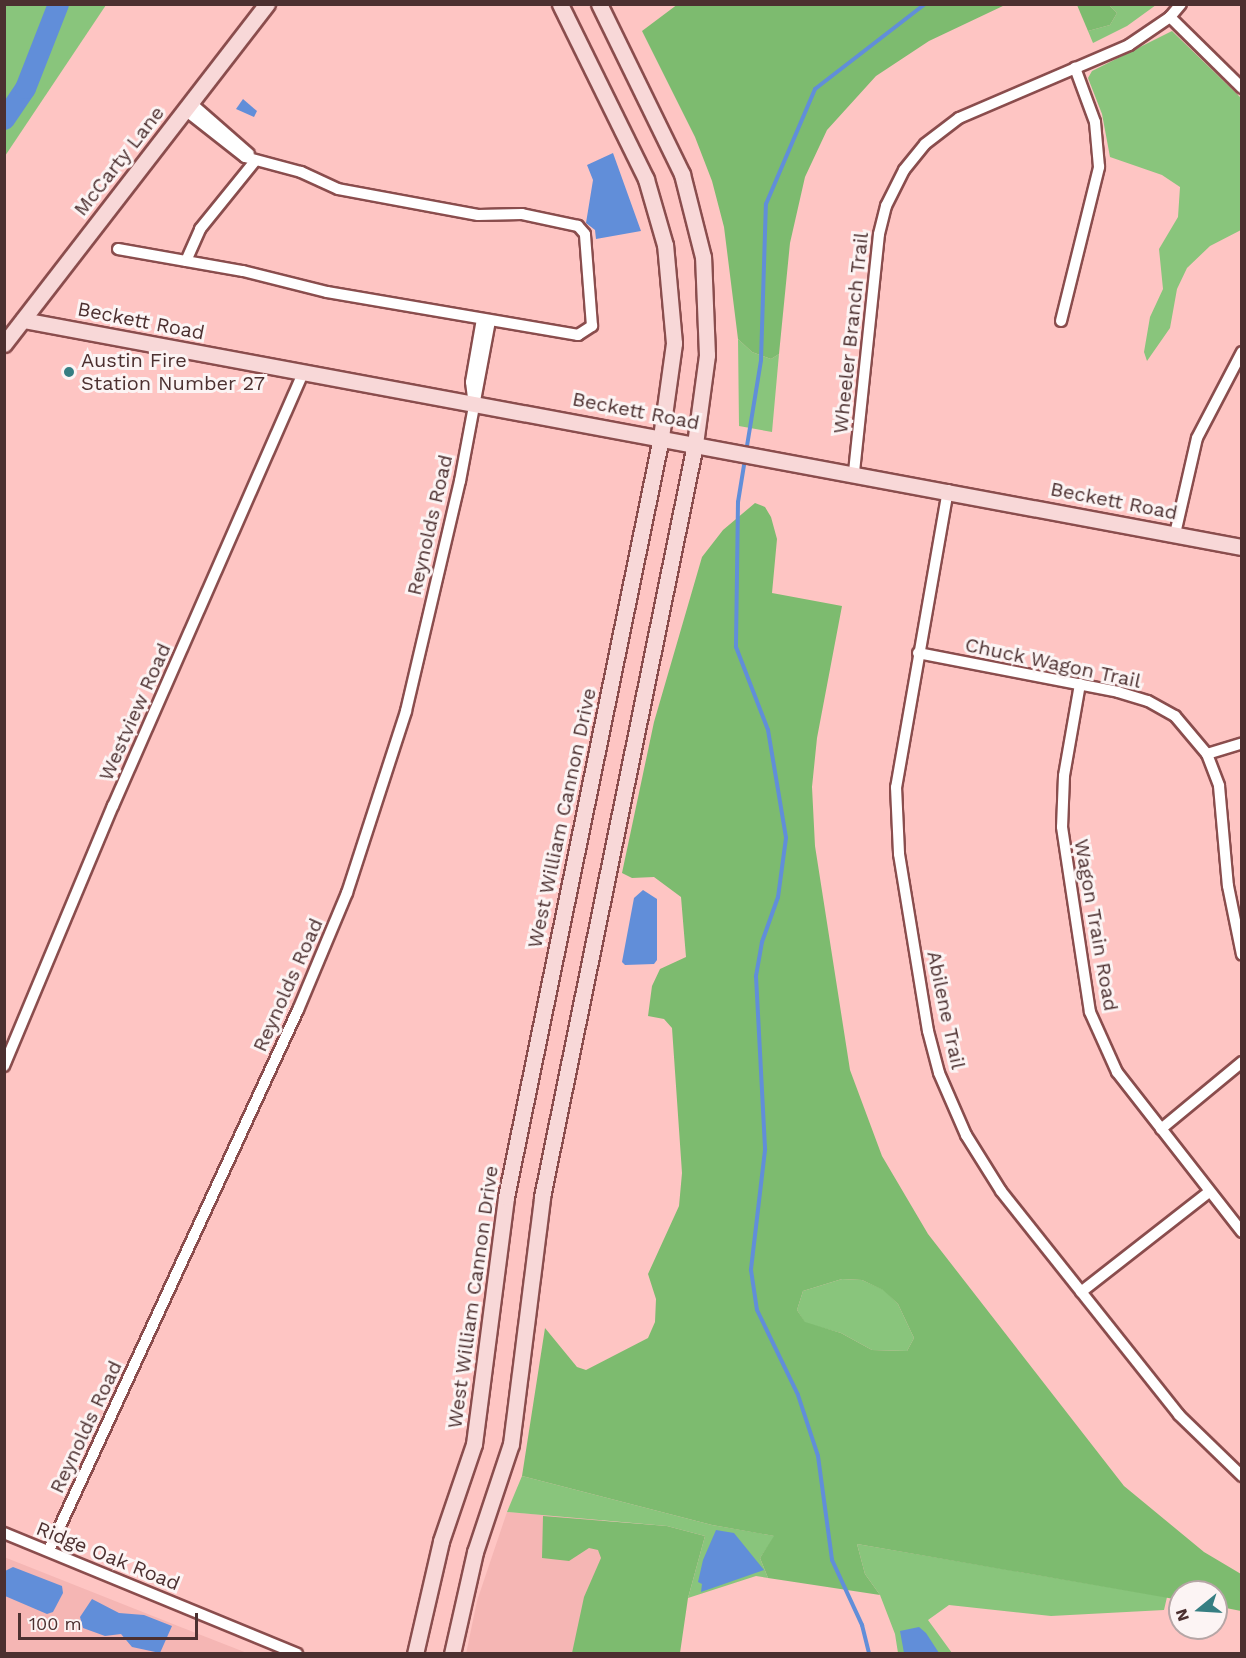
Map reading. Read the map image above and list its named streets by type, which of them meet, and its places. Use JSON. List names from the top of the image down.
{
  "streets": {
    "main road": ["McCarty Lane", "Beckett Road", "West William Cannon Drive"],
    "street": [
      "Wheeler Branch Trail",
      "Reynolds Road",
      "Chuck Wagon Trail",
      "Westview Road",
      "Wagon Train Road",
      "Abilene Trail",
      "Ridge Oak Road"
    ]
  },
  "crossings": [
    ["McCarty Lane", "Beckett Road"],
    ["Beckett Road", "Wheeler Branch Trail"],
    ["Beckett Road", "Reynolds Road"],
    ["Beckett Road", "Westview Road"],
    ["Beckett Road", "West William Cannon Drive"],
    ["Beckett Road", "Abilene Trail"],
    ["Reynolds Road", "Ridge Oak Road"],
    ["Chuck Wagon Trail", "Wagon Train Road"],
    ["Chuck Wagon Trail", "Abilene Trail"]
  ],
  "places": ["Austin Fire Station Number 27"],
  "scale_bar": "100 m",
  "north": "left"
}
